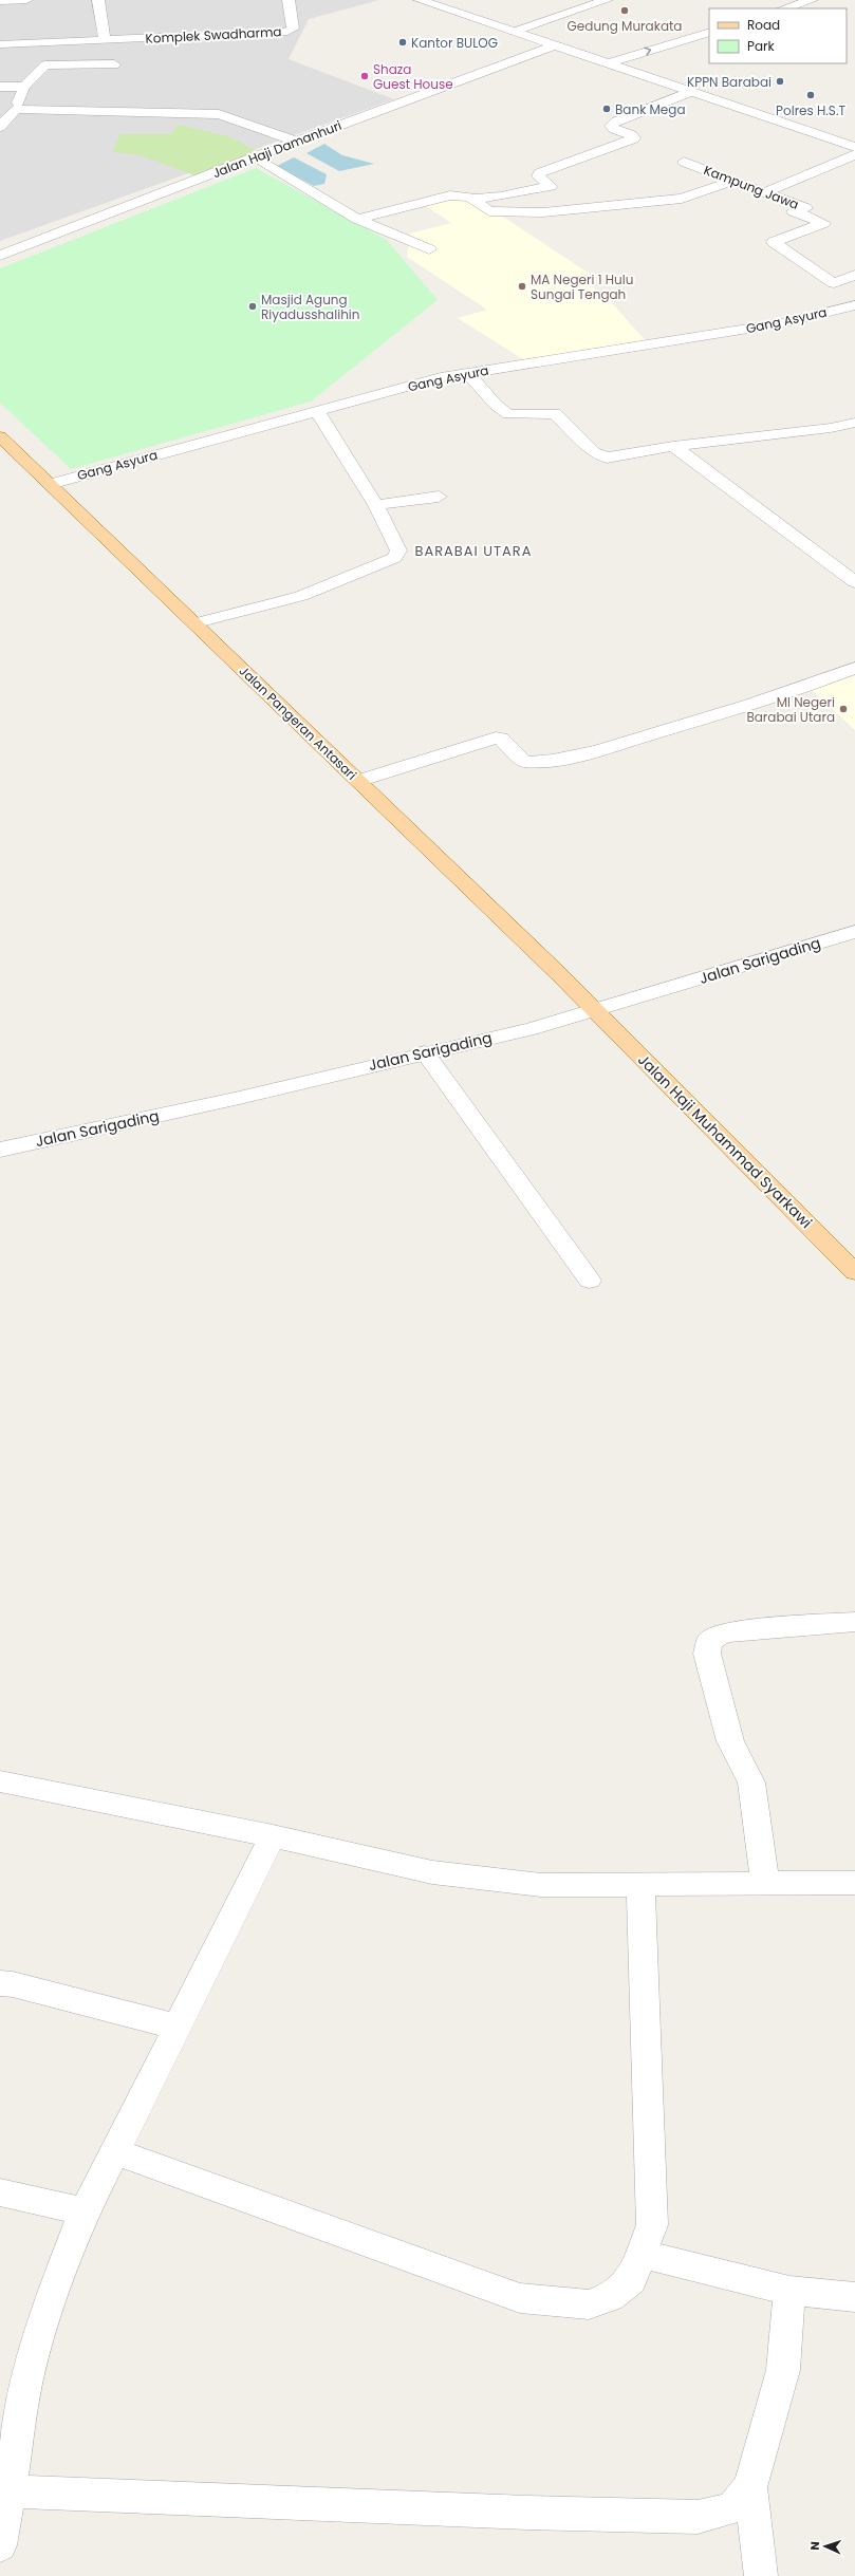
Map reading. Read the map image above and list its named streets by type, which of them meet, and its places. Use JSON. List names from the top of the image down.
{
  "streets": {
    "main road": ["Jalan Pangeran Antasari", "Jalan Haji Muhammad Syarkawi"],
    "street": [
      "Komplek Swadharma",
      "Jalan Haji Damanhuri",
      "Kampung Jawa",
      "Gang Asyura",
      "Jalan Sarigading"
    ]
  },
  "crossings": [
    ["Gang Asyura", "Jalan Pangeran Antasari"],
    ["Jalan Pangeran Antasari", "Jalan Sarigading"],
    ["Jalan Pangeran Antasari", "Jalan Haji Muhammad Syarkawi"],
    ["Jalan Sarigading", "Jalan Haji Muhammad Syarkawi"]
  ],
  "districts": ["BARABAI UTARA"],
  "places": [
    "Gedung Murakata",
    "Kantor BULOG",
    "Shaza Guest House",
    "KPPN Barabai",
    "Polres H.S.T",
    "Bank Mega",
    "MA Negeri 1 Hulu Sungai Tengah",
    "Masjid Agung Riyadusshalihin",
    "MI Negeri Barabai Utara"
  ],
  "legend": ["Road", "Park"],
  "north": "left"
}
